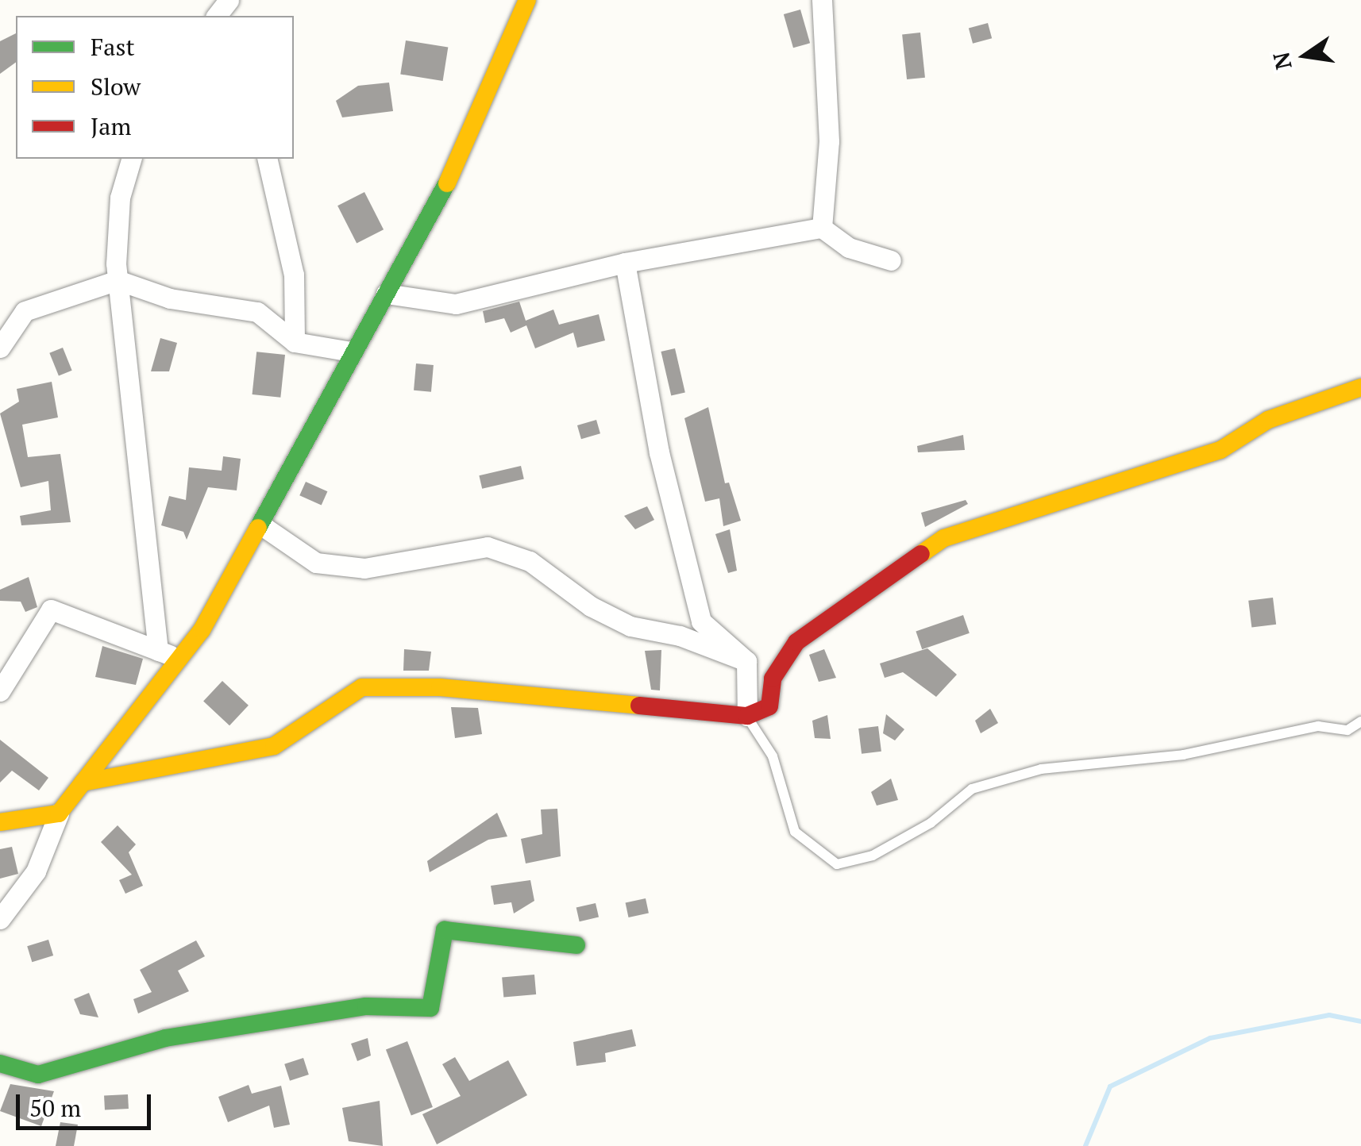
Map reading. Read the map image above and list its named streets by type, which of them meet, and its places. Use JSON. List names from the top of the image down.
{
  "legend": ["Fast", "Slow", "Jam"],
  "scale_bar": "50 m",
  "north": "left"
}
